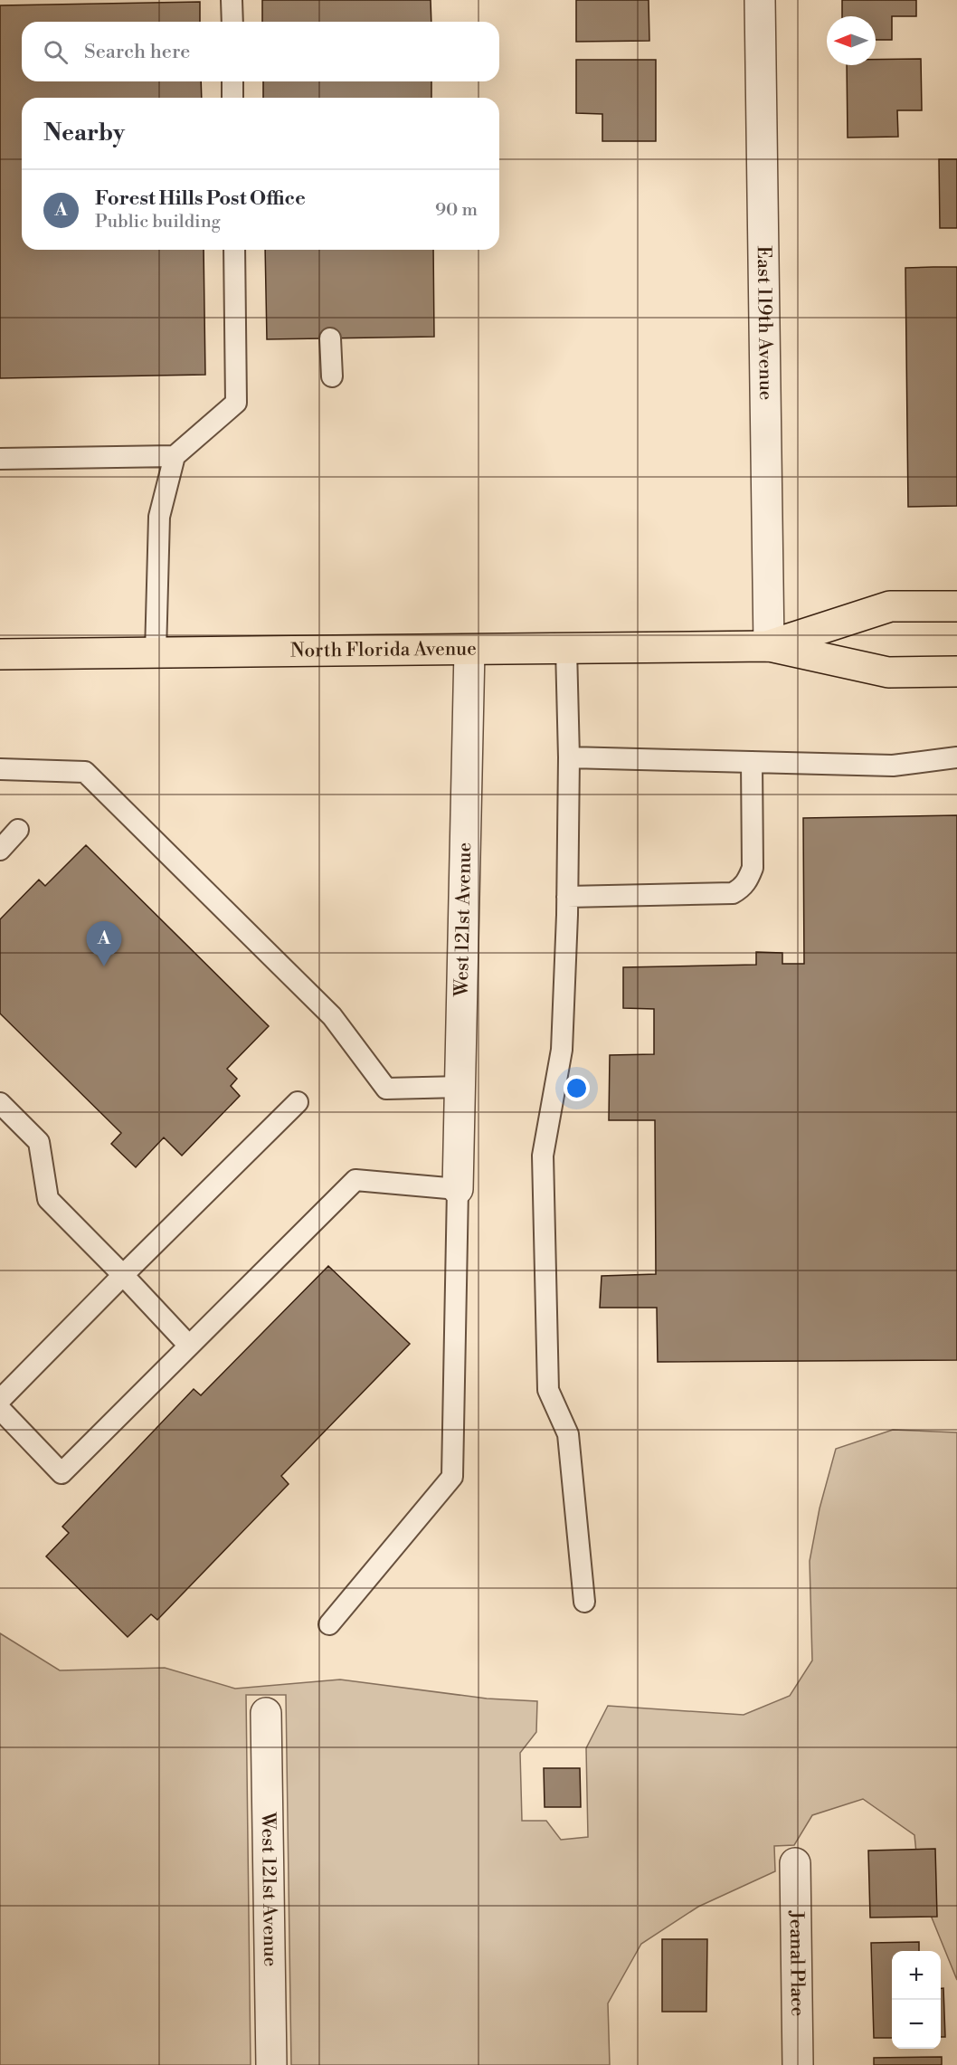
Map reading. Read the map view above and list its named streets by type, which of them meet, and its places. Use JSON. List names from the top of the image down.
{
  "streets": {
    "main road": ["North Florida Avenue"],
    "street": ["East 119th Avenue", "West 121st Avenue", "Jeanal Place"]
  },
  "crossings": [
    ["East 119th Avenue", "North Florida Avenue"],
    ["North Florida Avenue", "West 121st Avenue"]
  ],
  "north": "left",
  "page": {
    "search": "Search here",
    "heading": "Nearby",
    "list": [
      {
        "mark": "A",
        "name": "Forest Hills Post Office",
        "note": "Public building",
        "value": "90 m"
      }
    ],
    "pins": "A",
    "map_buttons": ["+", "−"]
  }
}
